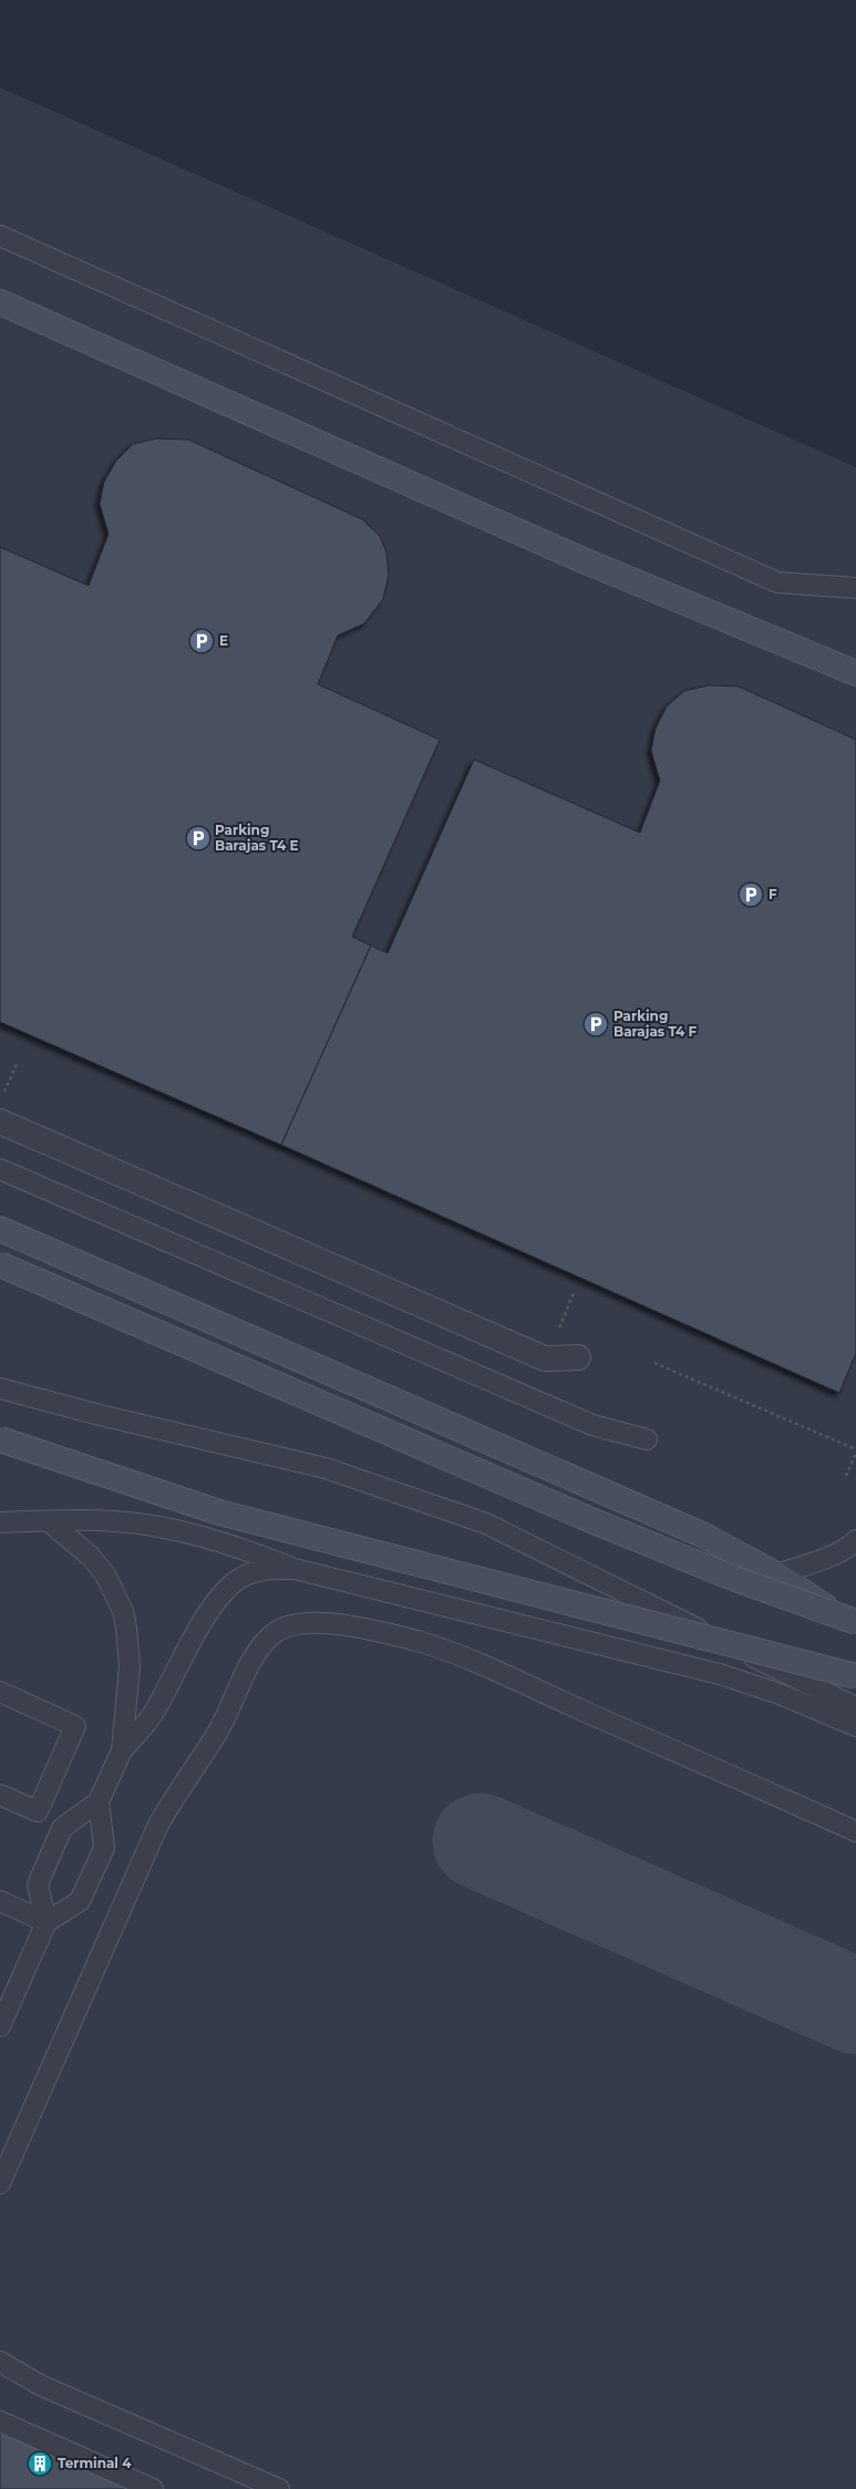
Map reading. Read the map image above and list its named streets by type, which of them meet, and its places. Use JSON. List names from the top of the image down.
{
  "places": {
    "parking": [
      "E",
      "Parking Barajas T4 E",
      "F",
      "Parking Barajas T4 F"
    ],
    "building": ["Terminal 4"]
  }
}
